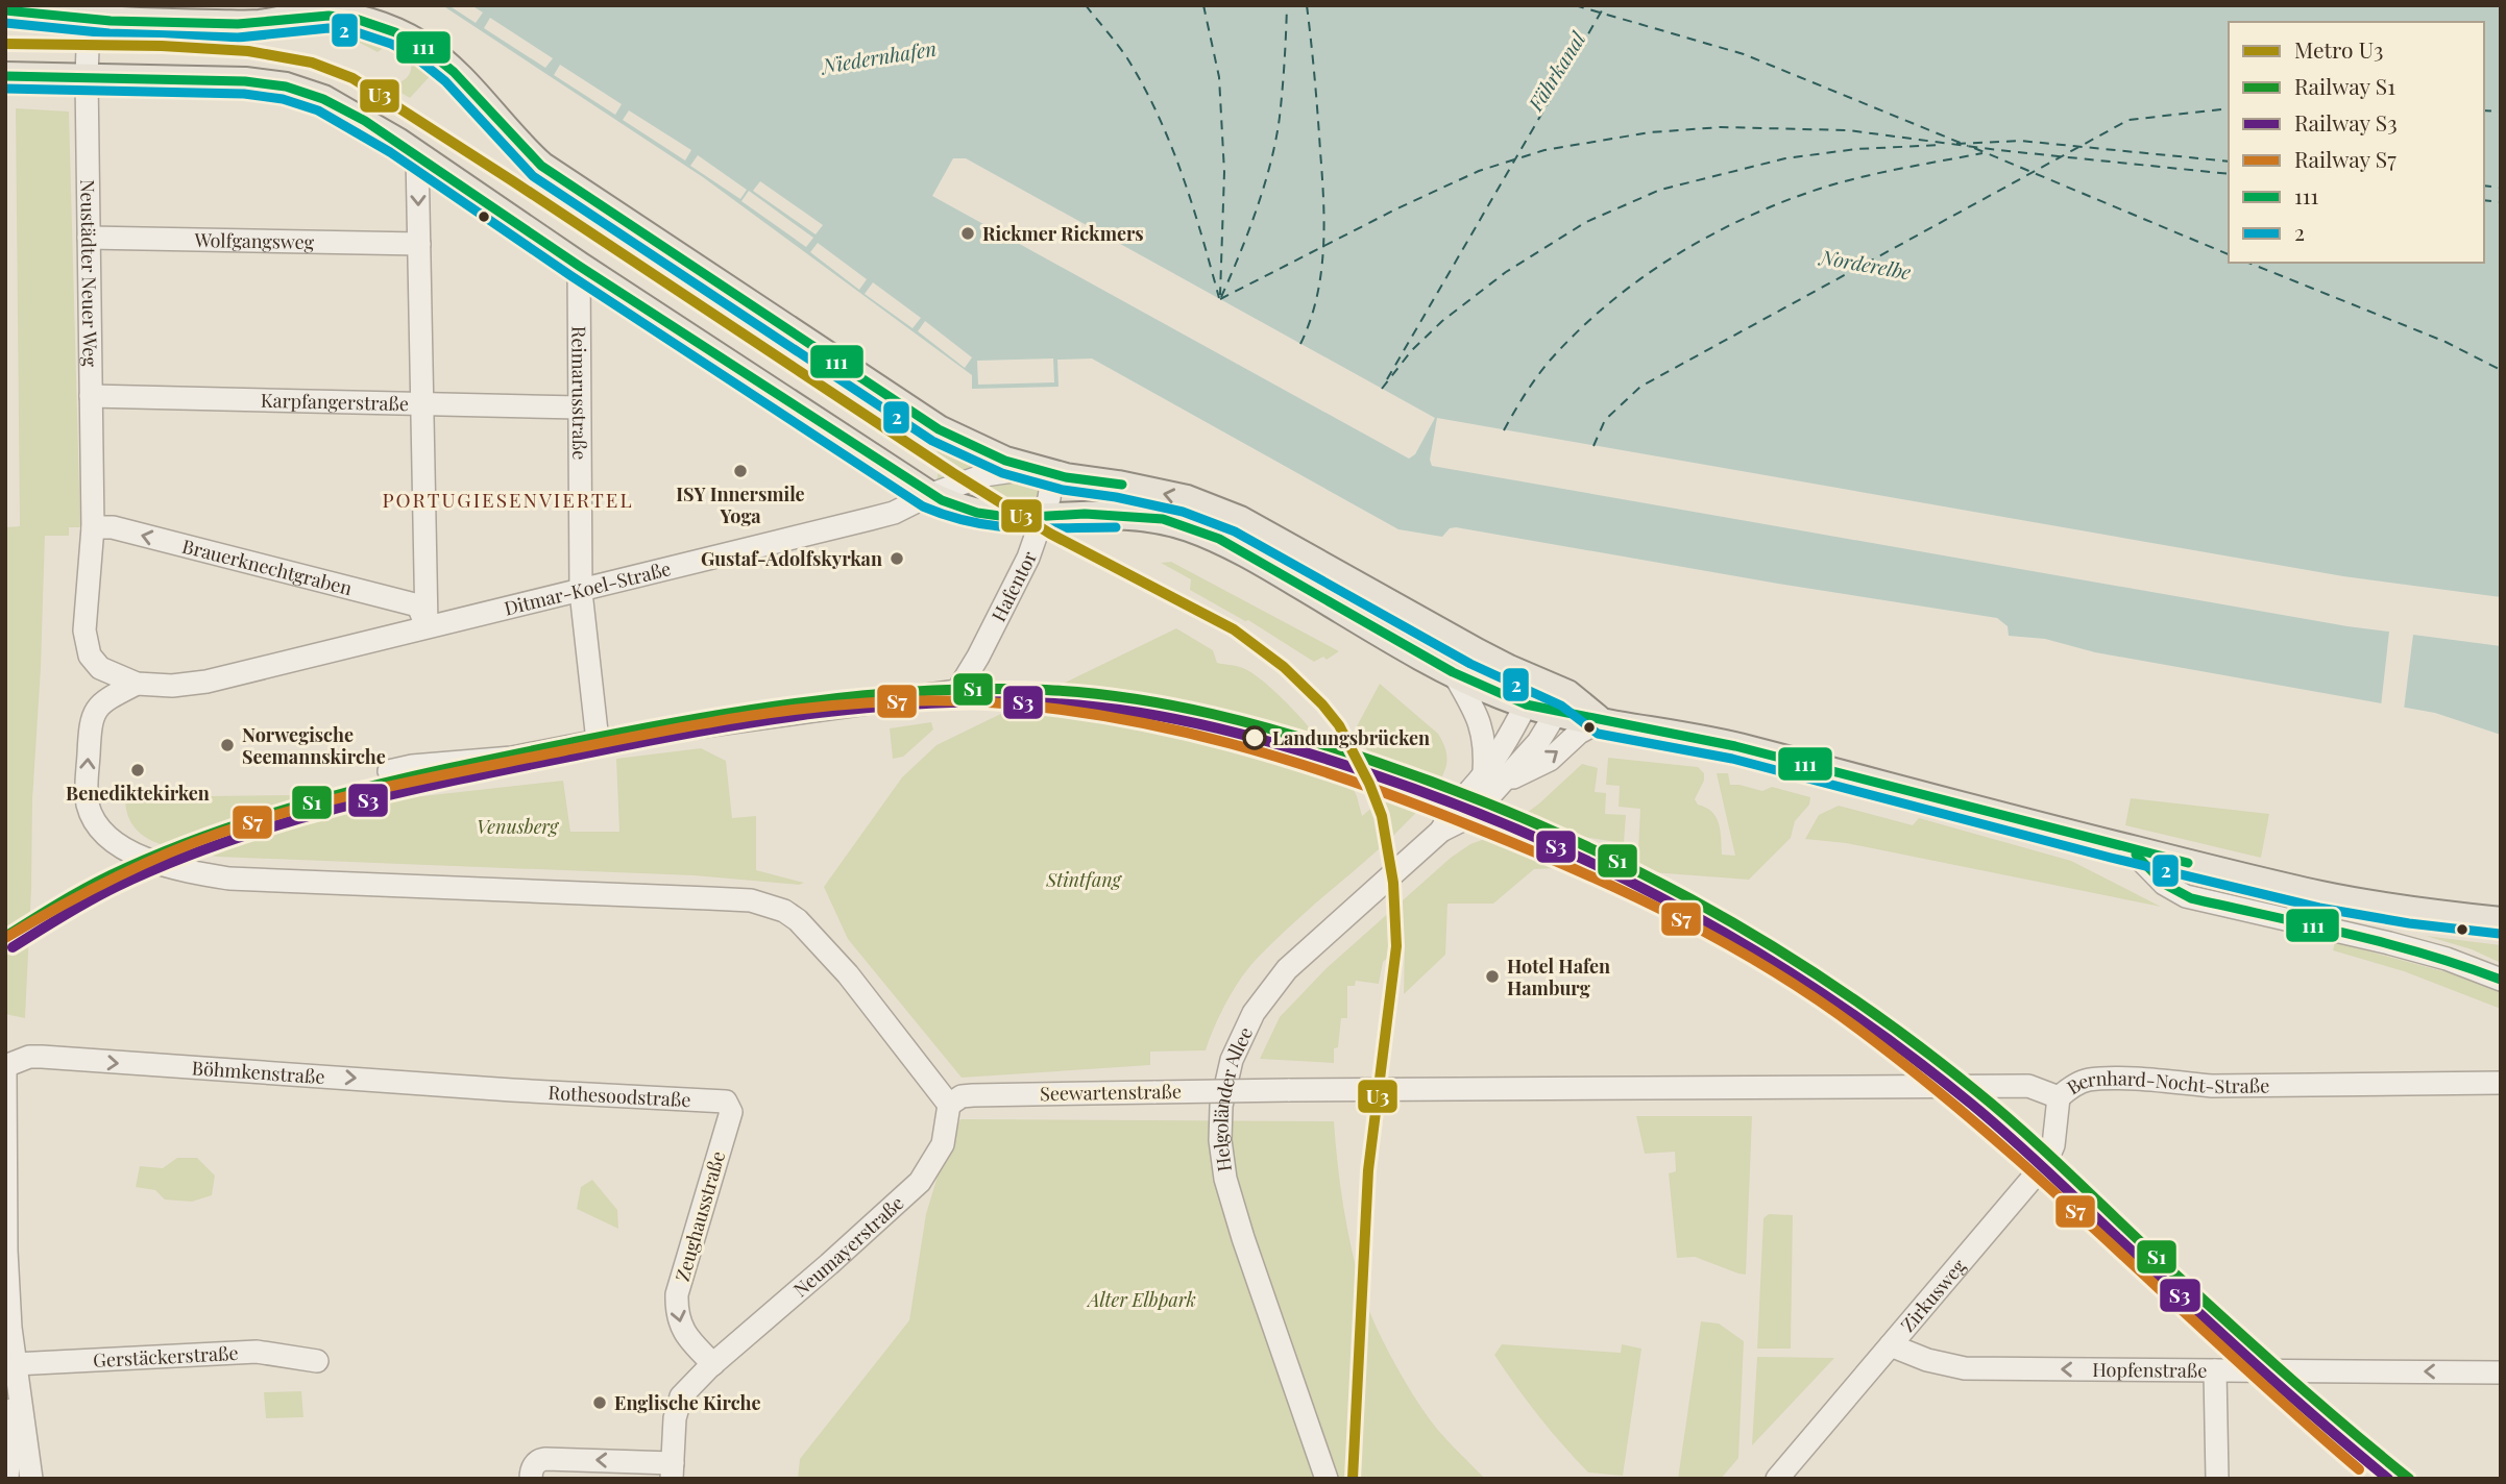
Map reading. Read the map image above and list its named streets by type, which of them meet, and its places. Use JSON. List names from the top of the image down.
{
  "streets": {
    "street": [
      "Wolfgangsweg",
      "Neustädter Neuer Weg",
      "Reimarusstraße",
      "Karpfangerstraße",
      "Brauerknechtgraben",
      "Hafentor",
      "Ditmar-Koel-Straße",
      "Böhmkenstraße",
      "Bernhard-Nocht-Straße",
      "Seewartenstraße",
      "Rothesoodstraße",
      "Helgoländer Allee",
      "Zeughausstraße",
      "Neumayerstraße",
      "Zirkusweg",
      "Gerstäckerstraße",
      "Hopfenstraße"
    ]
  },
  "crossings": [
    ["Wolfgangsweg", "Neustädter Neuer Weg"],
    ["Neustädter Neuer Weg", "Karpfangerstraße"],
    ["Neustädter Neuer Weg", "Brauerknechtgraben"],
    ["Neustädter Neuer Weg", "Ditmar-Koel-Straße"],
    ["Reimarusstraße", "Karpfangerstraße"],
    ["Reimarusstraße", "Hafentor"],
    ["Reimarusstraße", "Ditmar-Koel-Straße"],
    ["Brauerknechtgraben", "Ditmar-Koel-Straße"],
    ["Hafentor", "Ditmar-Koel-Straße"],
    ["Böhmkenstraße", "Rothesoodstraße"],
    ["Bernhard-Nocht-Straße", "Seewartenstraße"],
    ["Bernhard-Nocht-Straße", "Zirkusweg"],
    ["Seewartenstraße", "Neumayerstraße"],
    ["Rothesoodstraße", "Zeughausstraße"],
    ["Zeughausstraße", "Neumayerstraße"],
    ["Zirkusweg", "Hopfenstraße"]
  ],
  "one_way": [
    "Brauerknechtgraben",
    "Böhmkenstraße",
    "Zeughausstraße",
    "Hopfenstraße"
  ],
  "districts": ["PORTUGIESENVIERTEL"],
  "water": ["Niedernhafen", "Fährkanal", "Norderelbe"],
  "parks": ["Venusberg", "Stintfang", "Alter Elbpark"],
  "places": [
    "Rickmer Rickmers",
    "ISY Innersmile Yoga",
    "Gustaf-Adolfskyrkan",
    "Landungsbrücken",
    "Norwegische Seemannskirche",
    "Benediktekirken",
    "Hotel Hafen Hamburg",
    "Englische Kirche"
  ],
  "lines": [
    "transit line 111",
    "transit line 2",
    "metro line U3",
    "rail line S1",
    "rail line S7",
    "rail line S3"
  ],
  "legend": [
    "Metro U3",
    "Railway S1",
    "Railway S3",
    "Railway S7",
    "111",
    "2"
  ]
}
